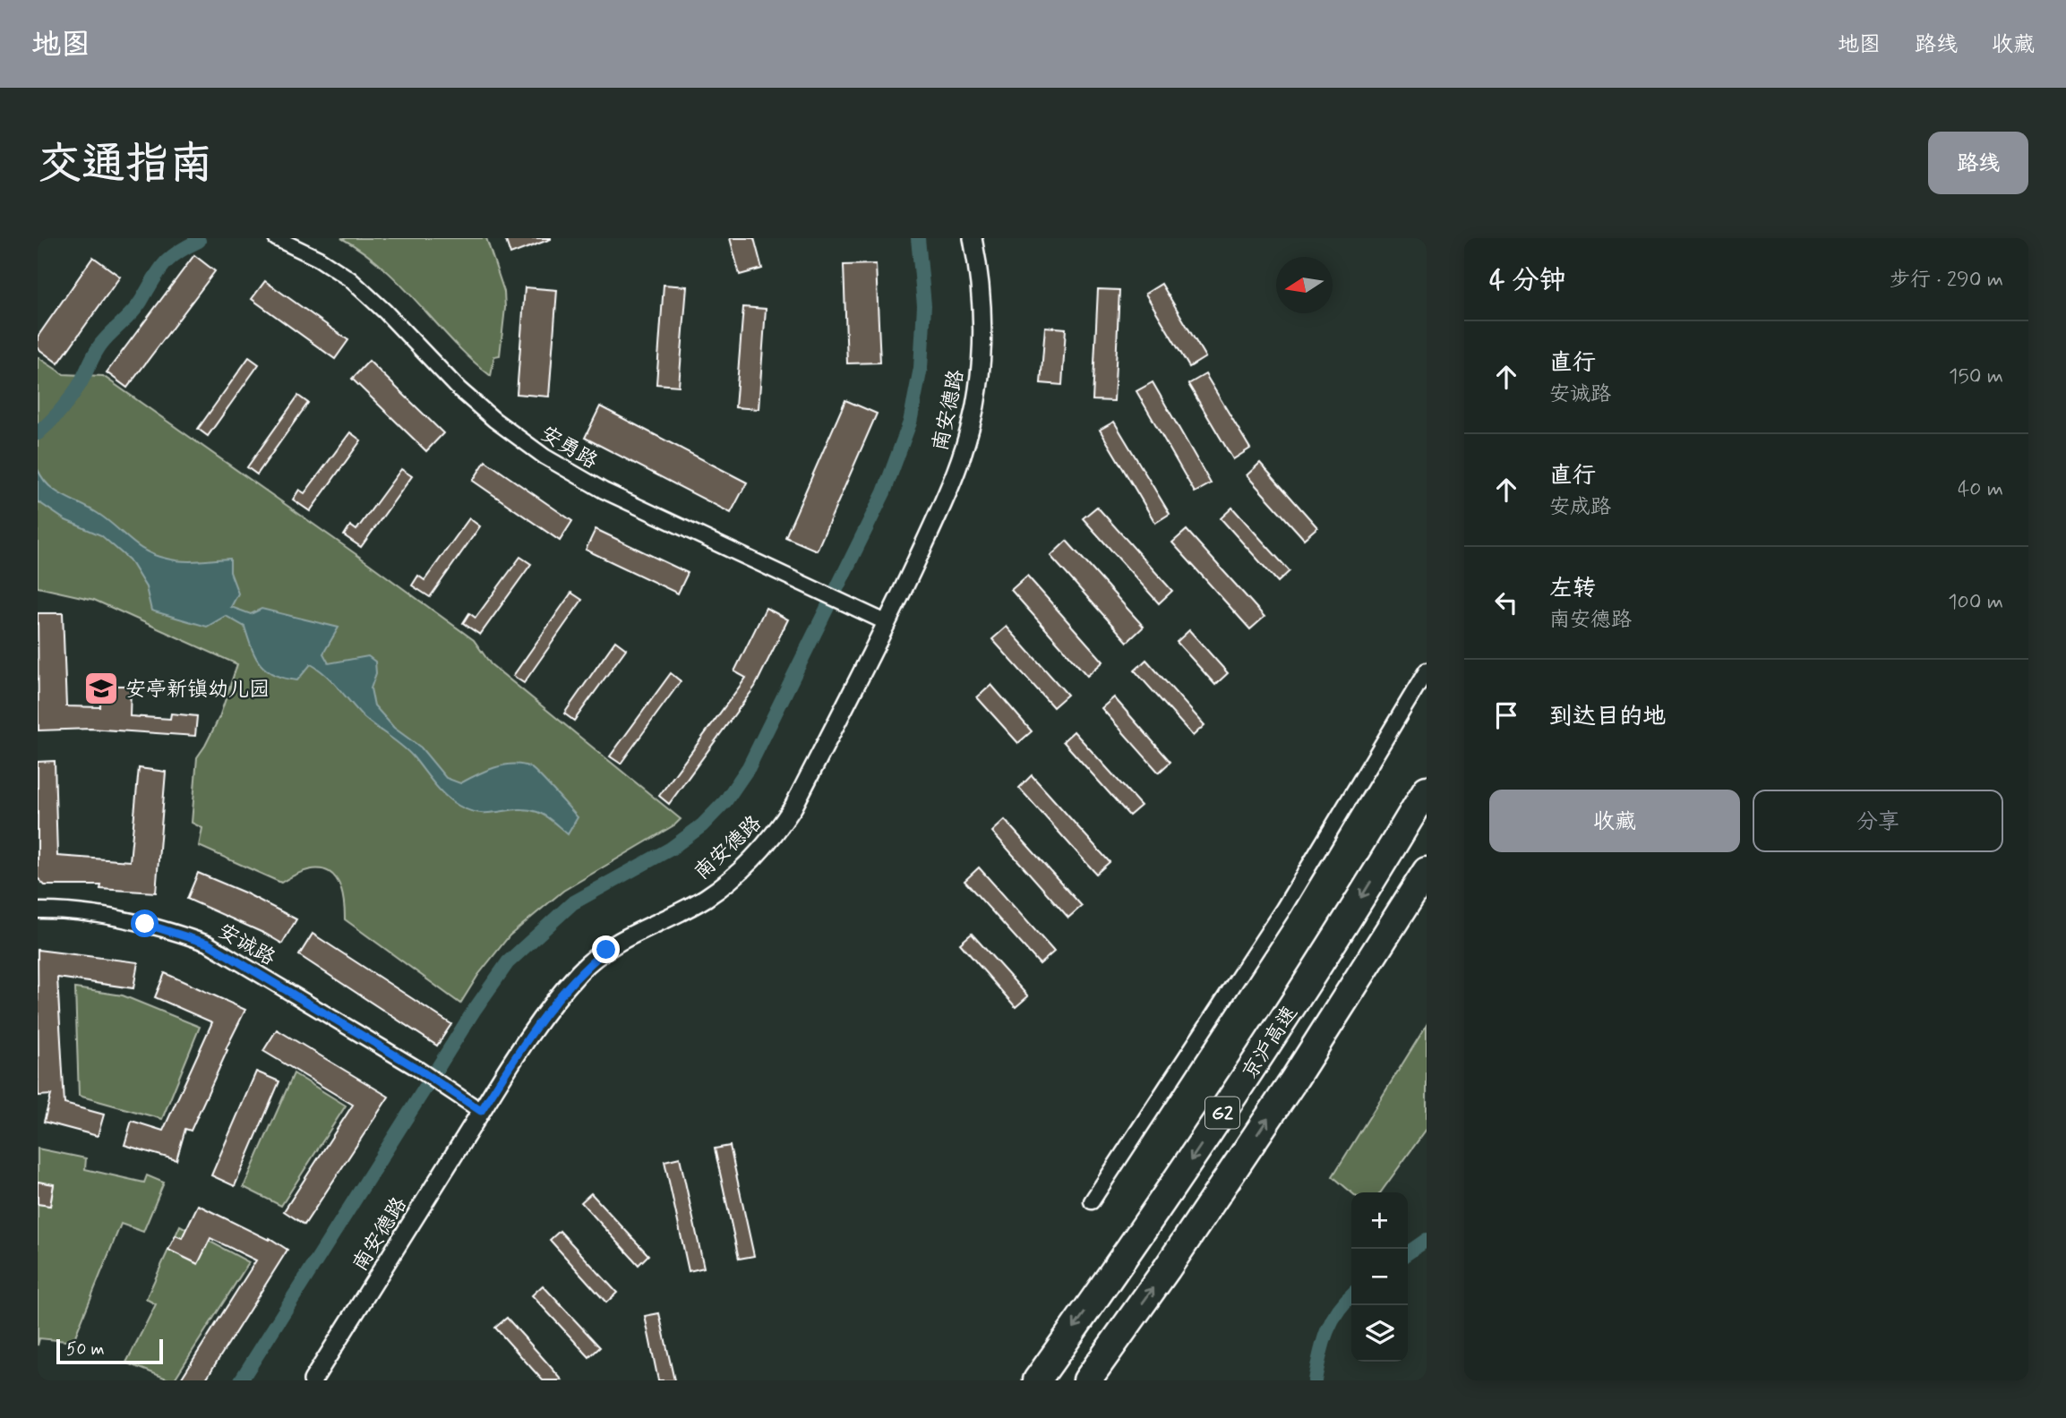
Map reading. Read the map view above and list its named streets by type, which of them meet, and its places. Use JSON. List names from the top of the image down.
{
  "streets": {
    "highway": ["京沪高速", "G2"],
    "street": ["南安德路", "安勇路", "安诚路"]
  },
  "crossings": [
    ["南安德路", "安勇路"],
    ["南安德路", "安诚路"]
  ],
  "places": {
    "school or university": ["安亭新镇幼儿园"]
  },
  "scale_bar": "50 m",
  "north": "left",
  "page": {
    "header": "地图",
    "nav": ["地图", "路线", "收藏"],
    "title": "交通指南",
    "buttons": [
      "路线",
      ["收藏", "分享"]
    ],
    "heading": ["4 分钟", "步行 · 290 m"],
    "list": [
      ["直行", "安诚路", "150 m"],
      ["直行", "安成路", "40 m"],
      ["左转", "南安德路", "100 m"],
      "到达目的地"
    ],
    "map_buttons": ["+", "−"],
    "scale": "50 m"
  }
}
